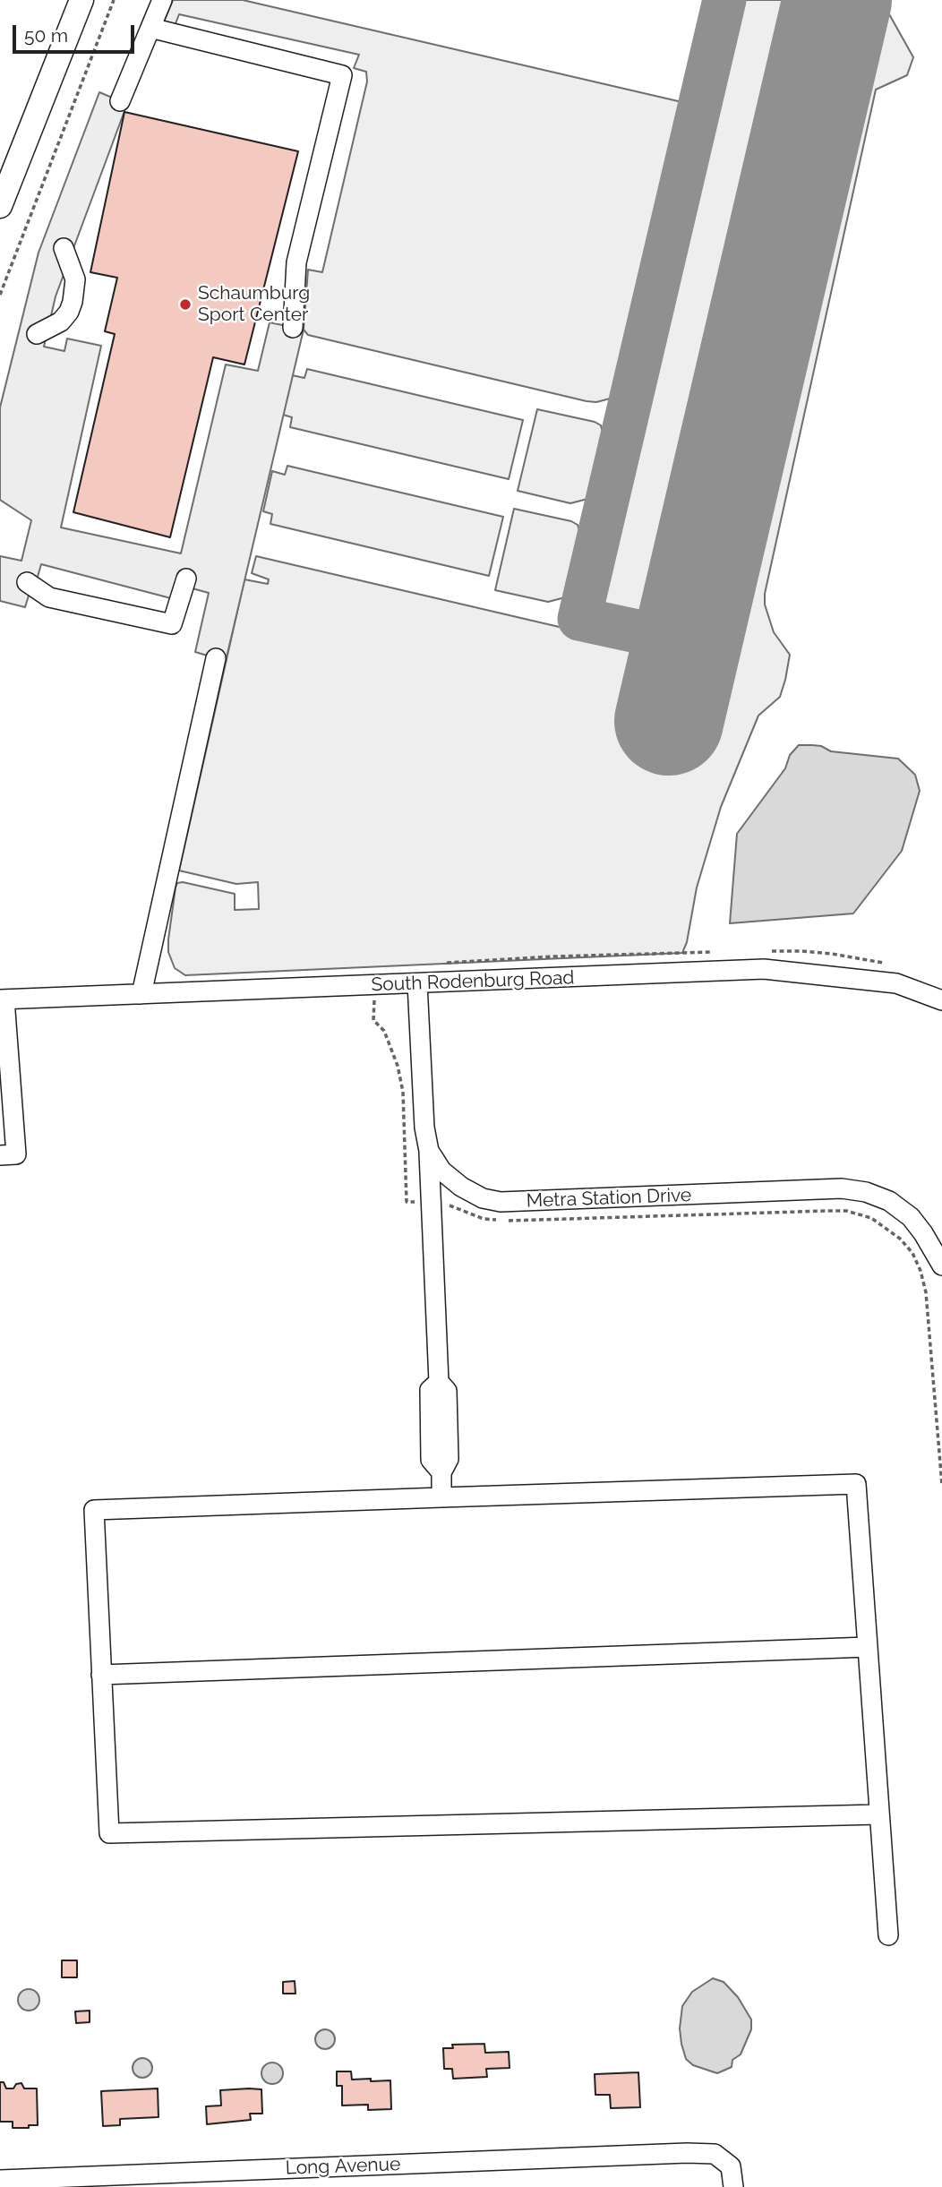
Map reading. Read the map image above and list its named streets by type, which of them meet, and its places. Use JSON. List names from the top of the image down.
{
  "streets": {
    "street": ["South Rodenburg Road", "Metra Station Drive", "Long Avenue"]
  },
  "crossings": [
    ["South Rodenburg Road", "Metra Station Drive"]
  ],
  "places": ["Schaumburg Sport Center"],
  "scale_bar": "50 m"
}
